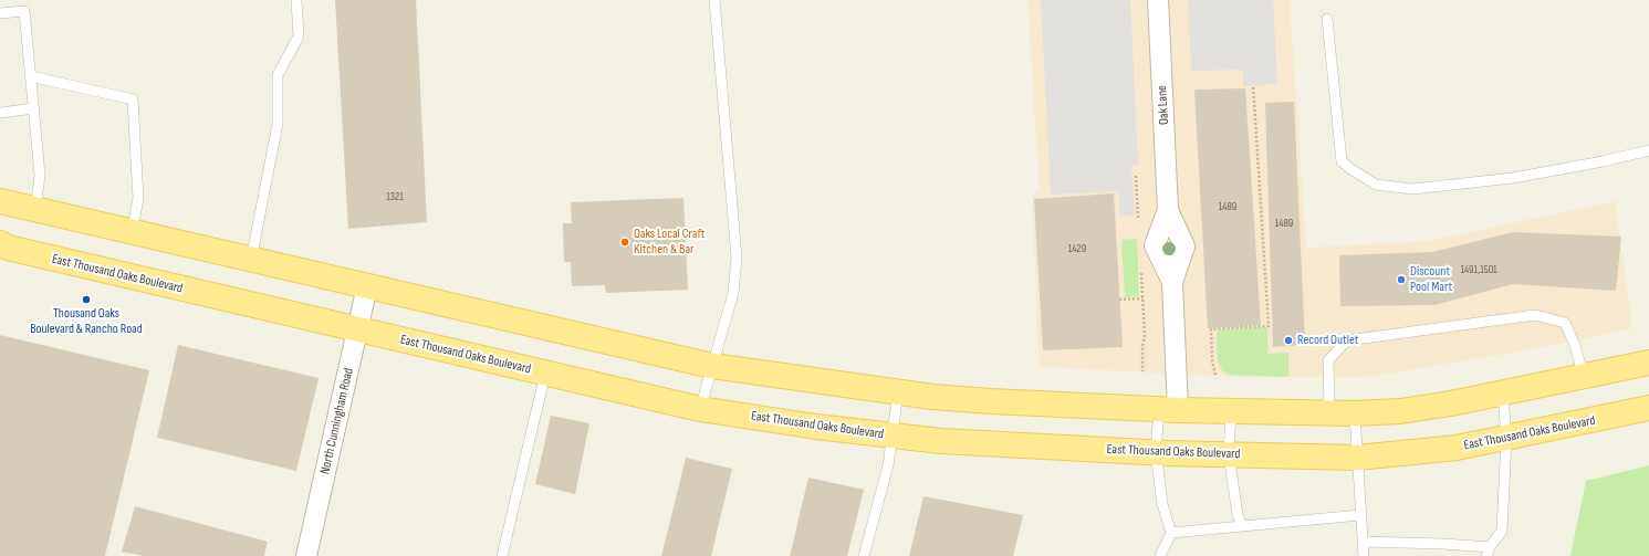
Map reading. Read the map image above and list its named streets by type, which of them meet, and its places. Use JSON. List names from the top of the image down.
{
  "streets": {
    "main road": ["East Thousand Oaks Boulevard"],
    "street": ["Oak Lane", "North Cunningham Road"]
  },
  "crossings": [
    ["East Thousand Oaks Boulevard", "North Cunningham Road"]
  ],
  "places": [
    "Oaks Local Craft Kitchen & Bar",
    "Discount Pool Mart",
    "Thousand Oaks Boulevard & Rancho Road",
    "Record Outlet"
  ],
  "house_numbers": [
    "1321",
    "1489",
    "1489",
    "1429",
    "1491,1501"
  ]
}
